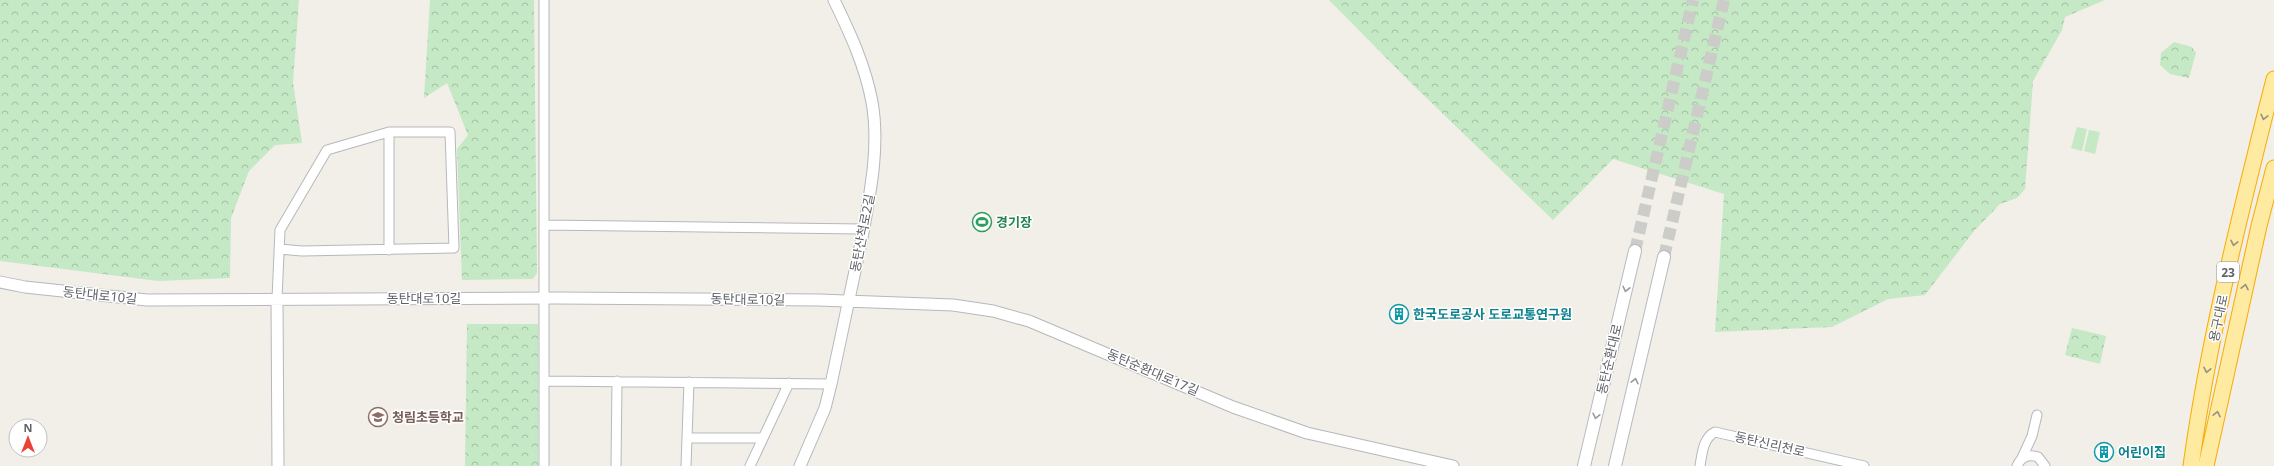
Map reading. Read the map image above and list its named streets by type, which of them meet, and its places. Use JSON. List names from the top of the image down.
{
  "streets": {
    "highway": ["23", "용구대로"],
    "main road": ["동탄순환대로"],
    "street": [
      "동탄산척로2길",
      "동탄대로10길",
      "동탄순환대로17길",
      "동탄신리천로"
    ]
  },
  "crossings": [
    ["동탄산척로2길", "동탄대로10길"],
    ["동탄산척로2길", "동탄순환대로17길"],
    ["동탄대로10길", "동탄순환대로17길"]
  ],
  "places": {
    "sports": ["경기장"],
    "building": ["한국도로공사 도로교통연구원", "어린이집"],
    "school or university": ["청림초등학교"]
  },
  "north": "top"
}
